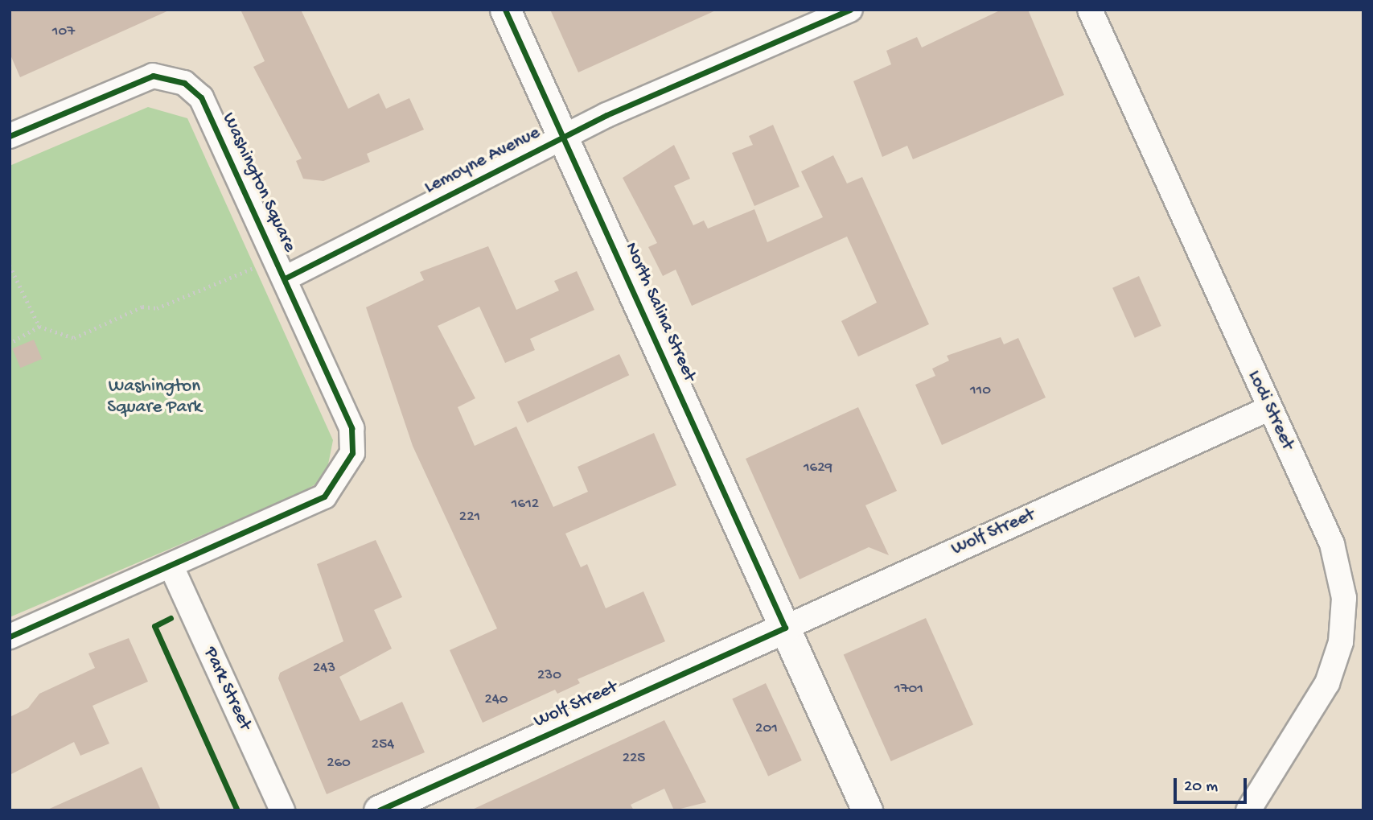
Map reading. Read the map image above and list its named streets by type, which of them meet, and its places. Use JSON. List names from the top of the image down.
{
  "streets": {
    "main road": ["North Salina Street", "Wolf Street"],
    "street": [
      "Lemoyne Avenue",
      "Washington Square",
      "Lodi Street",
      "Park Street"
    ]
  },
  "crossings": [
    ["Lemoyne Avenue", "Washington Square"],
    ["Lemoyne Avenue", "North Salina Street"],
    ["Washington Square", "Park Street"],
    ["North Salina Street", "Wolf Street"],
    ["Lodi Street", "Wolf Street"]
  ],
  "parks": ["Washington Square Park"],
  "house_numbers": [
    "107",
    "110",
    "1629",
    "1612",
    "221",
    "243",
    "230",
    "1701",
    "240",
    "201",
    "254",
    "225",
    "260"
  ],
  "scale_bar": "20 m"
}
